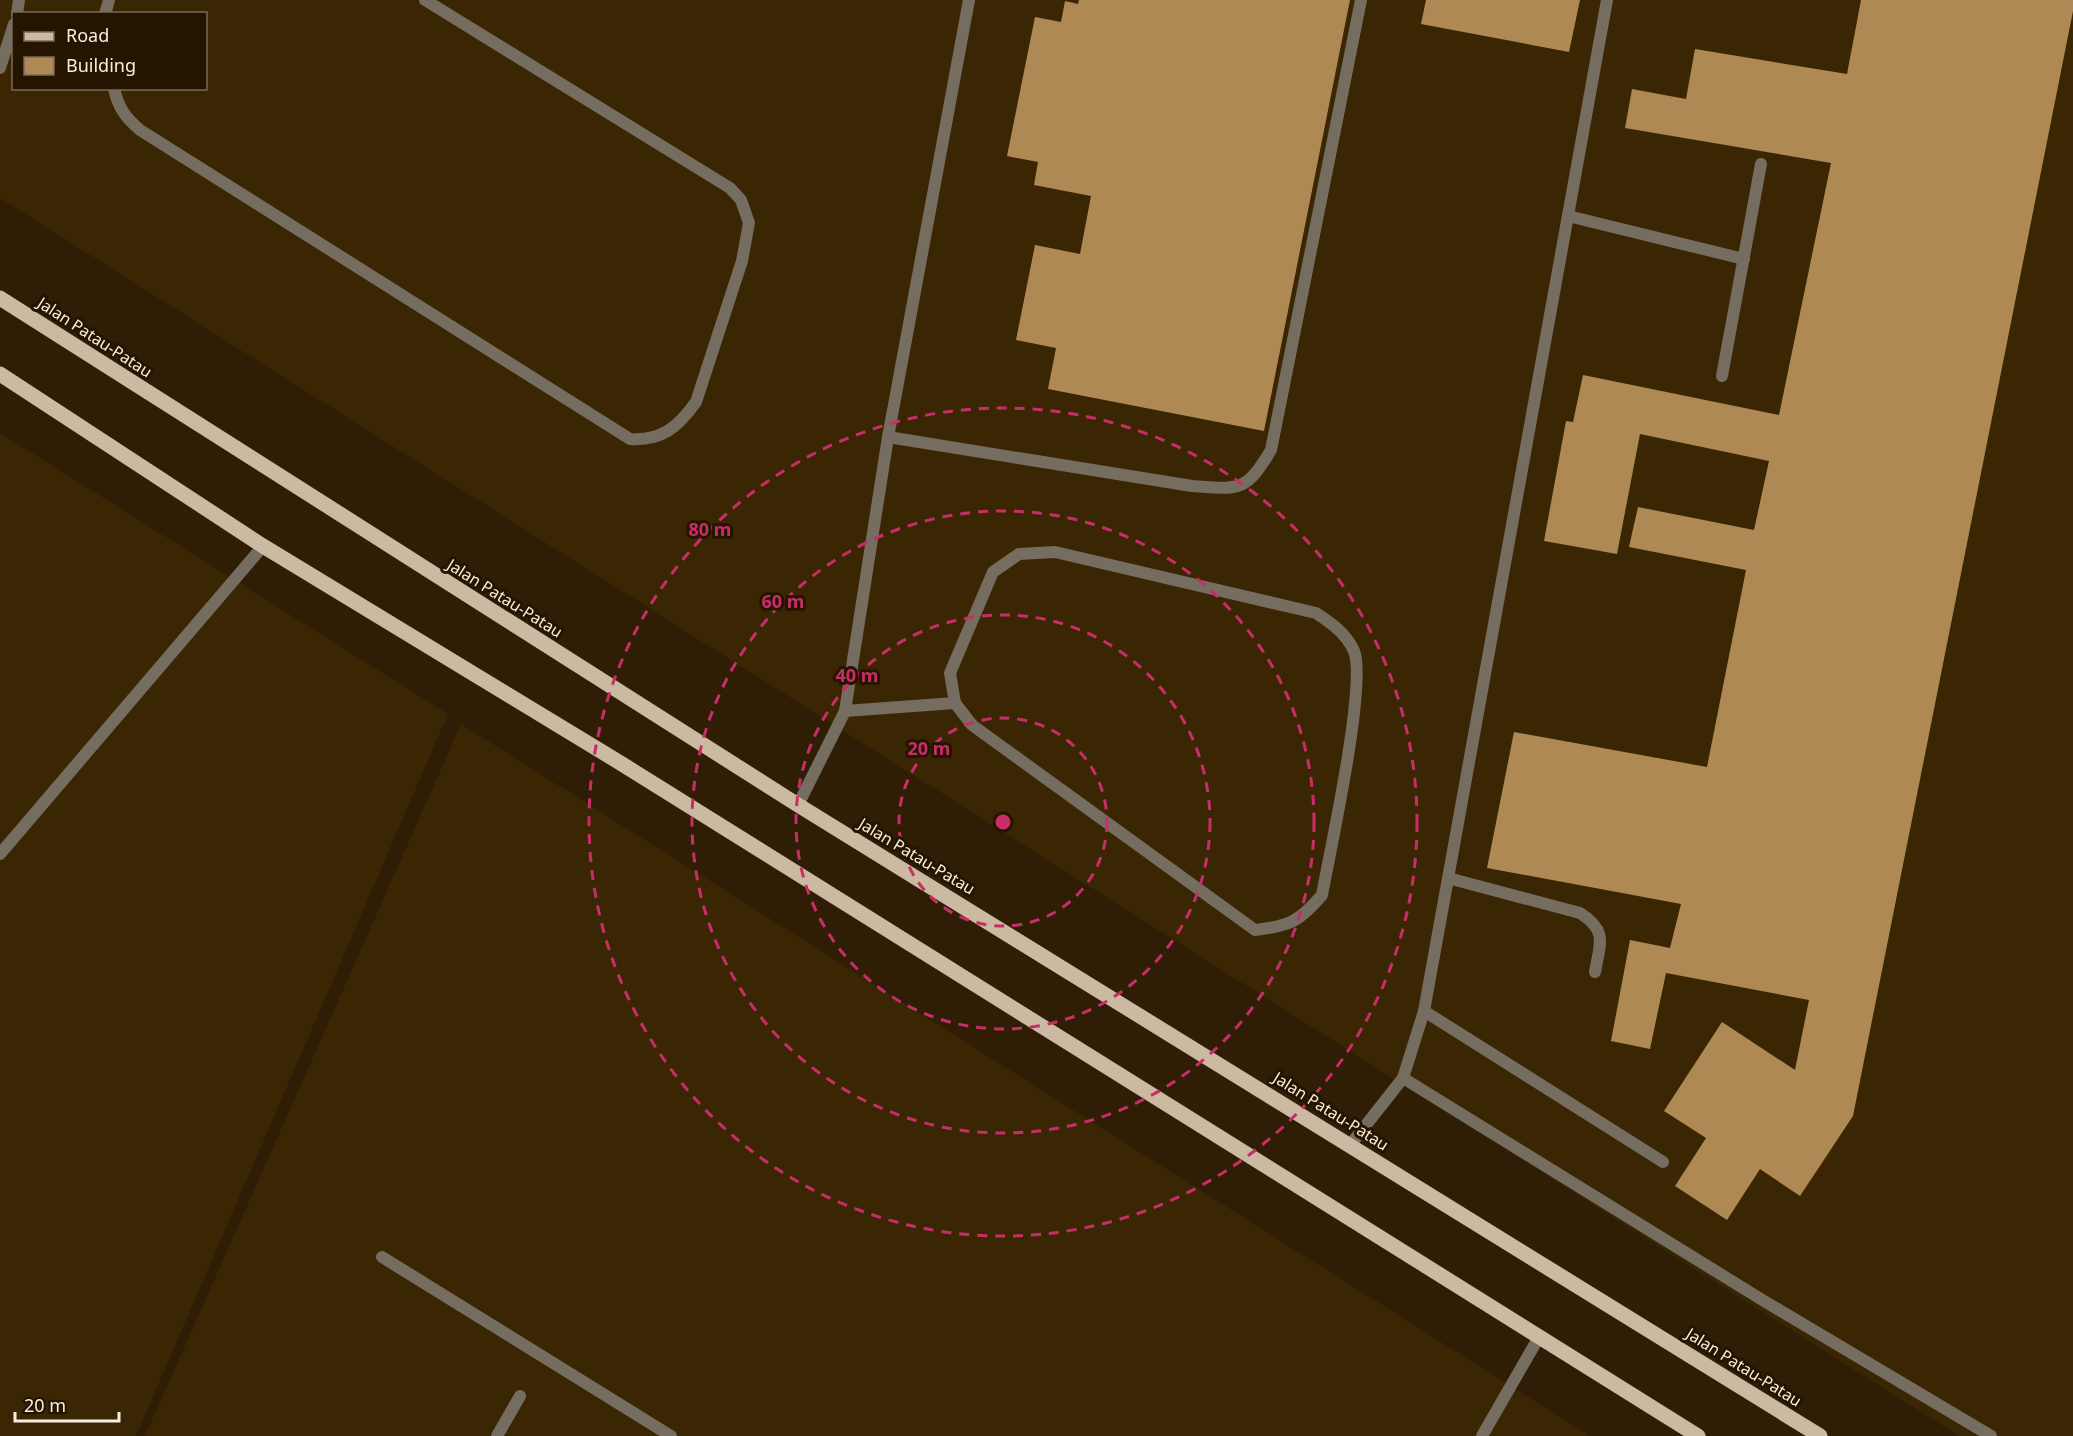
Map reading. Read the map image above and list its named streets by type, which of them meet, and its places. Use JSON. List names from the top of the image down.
{
  "streets": {
    "main road": ["Jalan Patau-Patau"]
  },
  "legend": ["Road", "Building"],
  "scale_bar": "20 m",
  "rings": [
    "80 m",
    "60 m",
    "40 m",
    "20 m"
  ]
}
